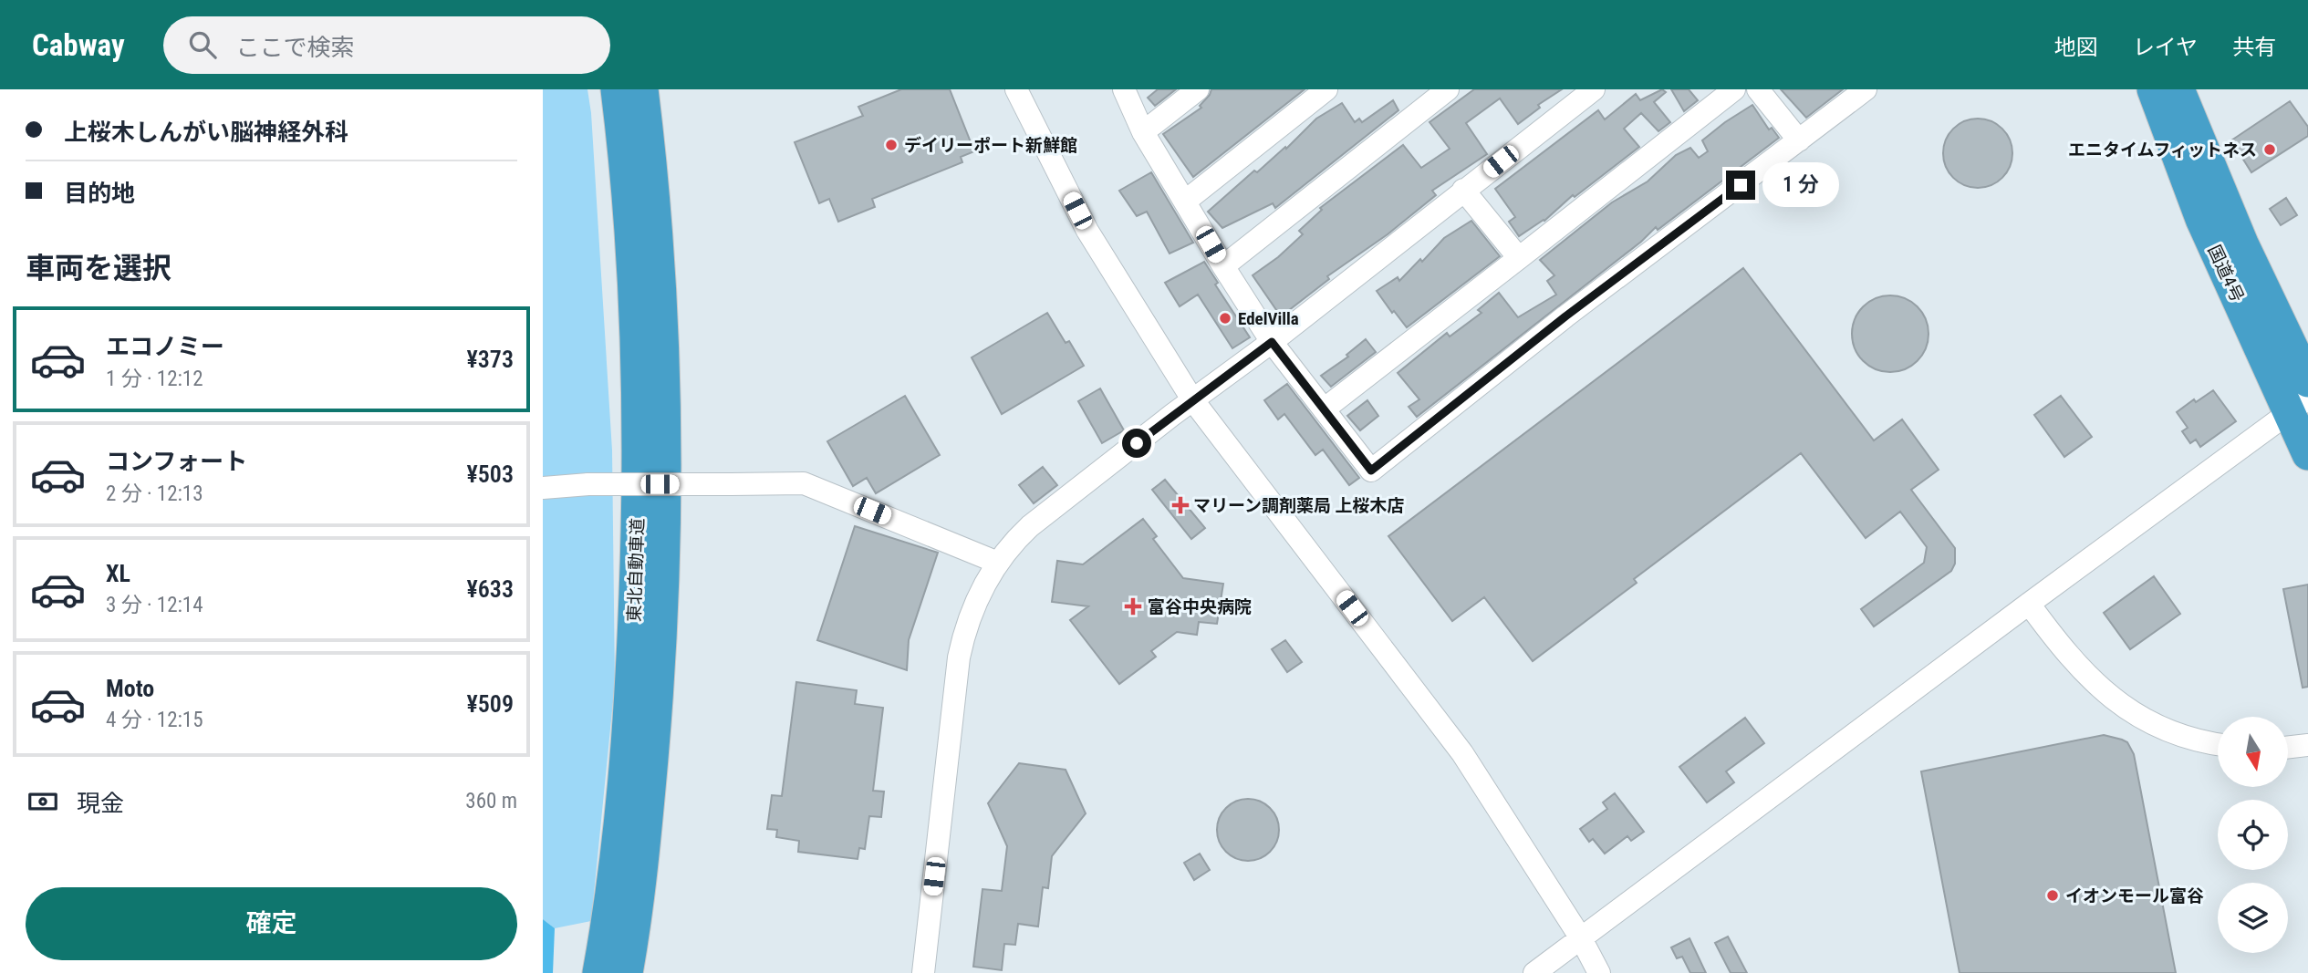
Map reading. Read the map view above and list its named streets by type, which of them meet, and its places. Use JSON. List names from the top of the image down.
{
  "streets": {
    "highway": ["国道4号", "東北自動車道"]
  },
  "places": {
    "other": [
      "デイリーポート新鮮館",
      "エニタイムフィットネス",
      "EdelVilla",
      "イオンモール富谷"
    ],
    "health": ["マリーン調剤薬局 上桜木店", "富谷中央病院"]
  },
  "north": "bottom",
  "page": {
    "header": "Cabway",
    "search": "ここで検索",
    "nav": ["地図", "レイヤ", "共有"],
    "banner": ["上桜木しんがい脳神経外科", "目的地"],
    "bubble": "1 分",
    "heading": "車両を選択",
    "list": [
      {
        "name": "エコノミー",
        "note": "1 分 · 12:12",
        "value": "¥373"
      },
      {
        "name": "コンフォート",
        "note": "2 分 · 12:13",
        "value": "¥503"
      },
      {
        "name": "XL",
        "note": "3 分 · 12:14",
        "value": "¥633"
      },
      {
        "name": "Moto",
        "note": "4 分 · 12:15",
        "value": "¥509"
      }
    ],
    "pay": ["現金", "360 m"],
    "buttons": "確定"
  }
}
